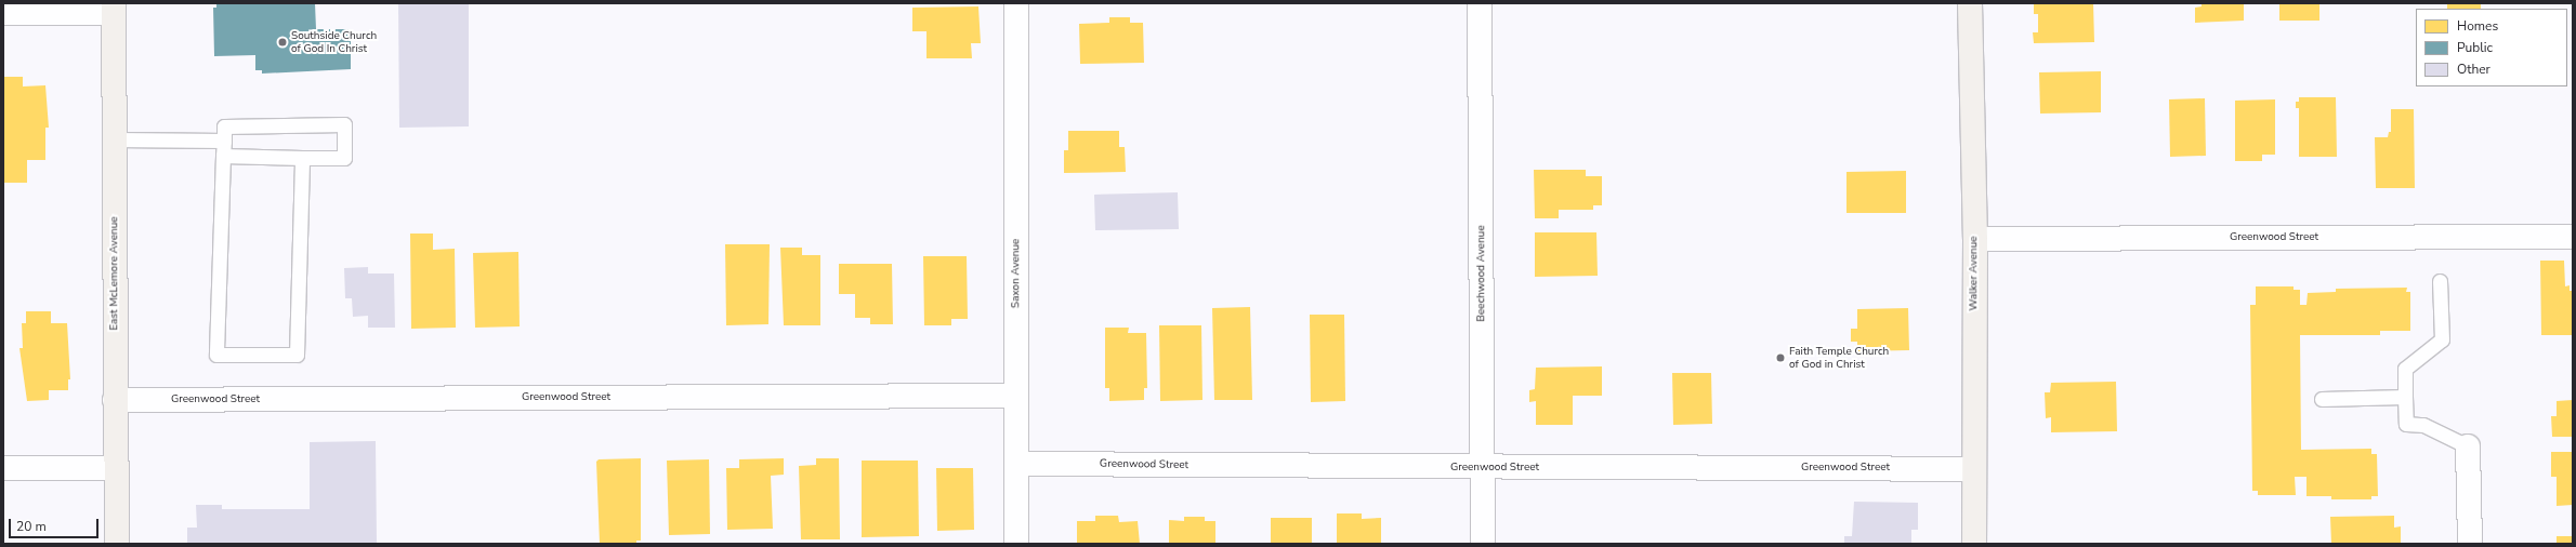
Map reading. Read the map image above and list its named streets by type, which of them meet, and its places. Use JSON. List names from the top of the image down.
{
  "streets": {
    "street": [
      "Greenwood Street",
      "East McLemore Avenue",
      "Saxon Avenue",
      "Beechwood Avenue",
      "Walker Avenue"
    ]
  },
  "crossings": [
    ["Greenwood Street", "East McLemore Avenue"],
    ["Greenwood Street", "Saxon Avenue"],
    ["Greenwood Street", "Beechwood Avenue"],
    ["Greenwood Street", "Walker Avenue"]
  ],
  "places": ["Southside Church of God In Christ", "Faith Temple Church of God in Christ"],
  "legend": ["Homes", "Public", "Other"],
  "scale_bar": "20 m"
}
